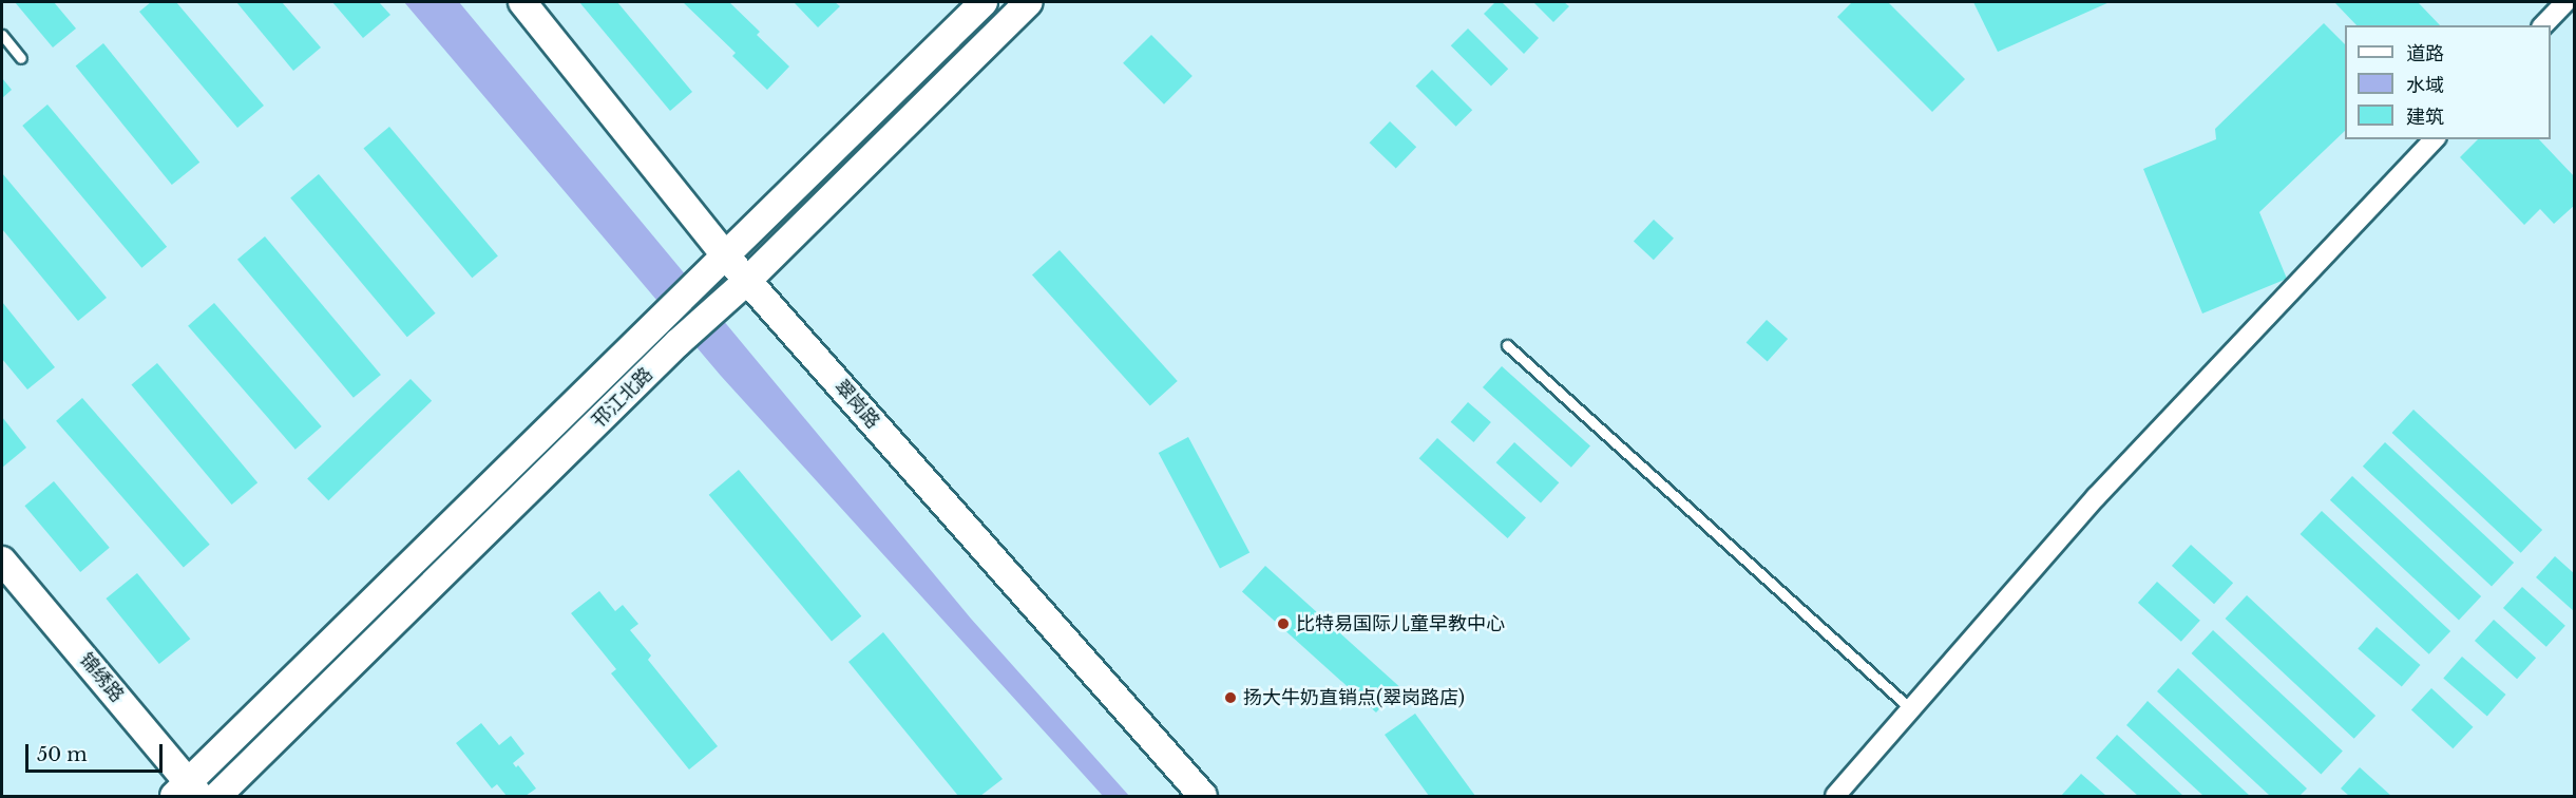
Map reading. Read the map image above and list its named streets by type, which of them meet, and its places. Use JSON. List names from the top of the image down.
{
  "streets": {
    "main road": ["邗江北路", "翠岗路", "锦绣路"]
  },
  "crossings": [
    ["邗江北路", "翠岗路"],
    ["邗江北路", "锦绣路"]
  ],
  "places": ["比特易国际儿童早教中心", "扬大牛奶直销点(翠岗路店)"],
  "legend": ["道路", "水域", "建筑"],
  "scale_bar": "50 m"
}
